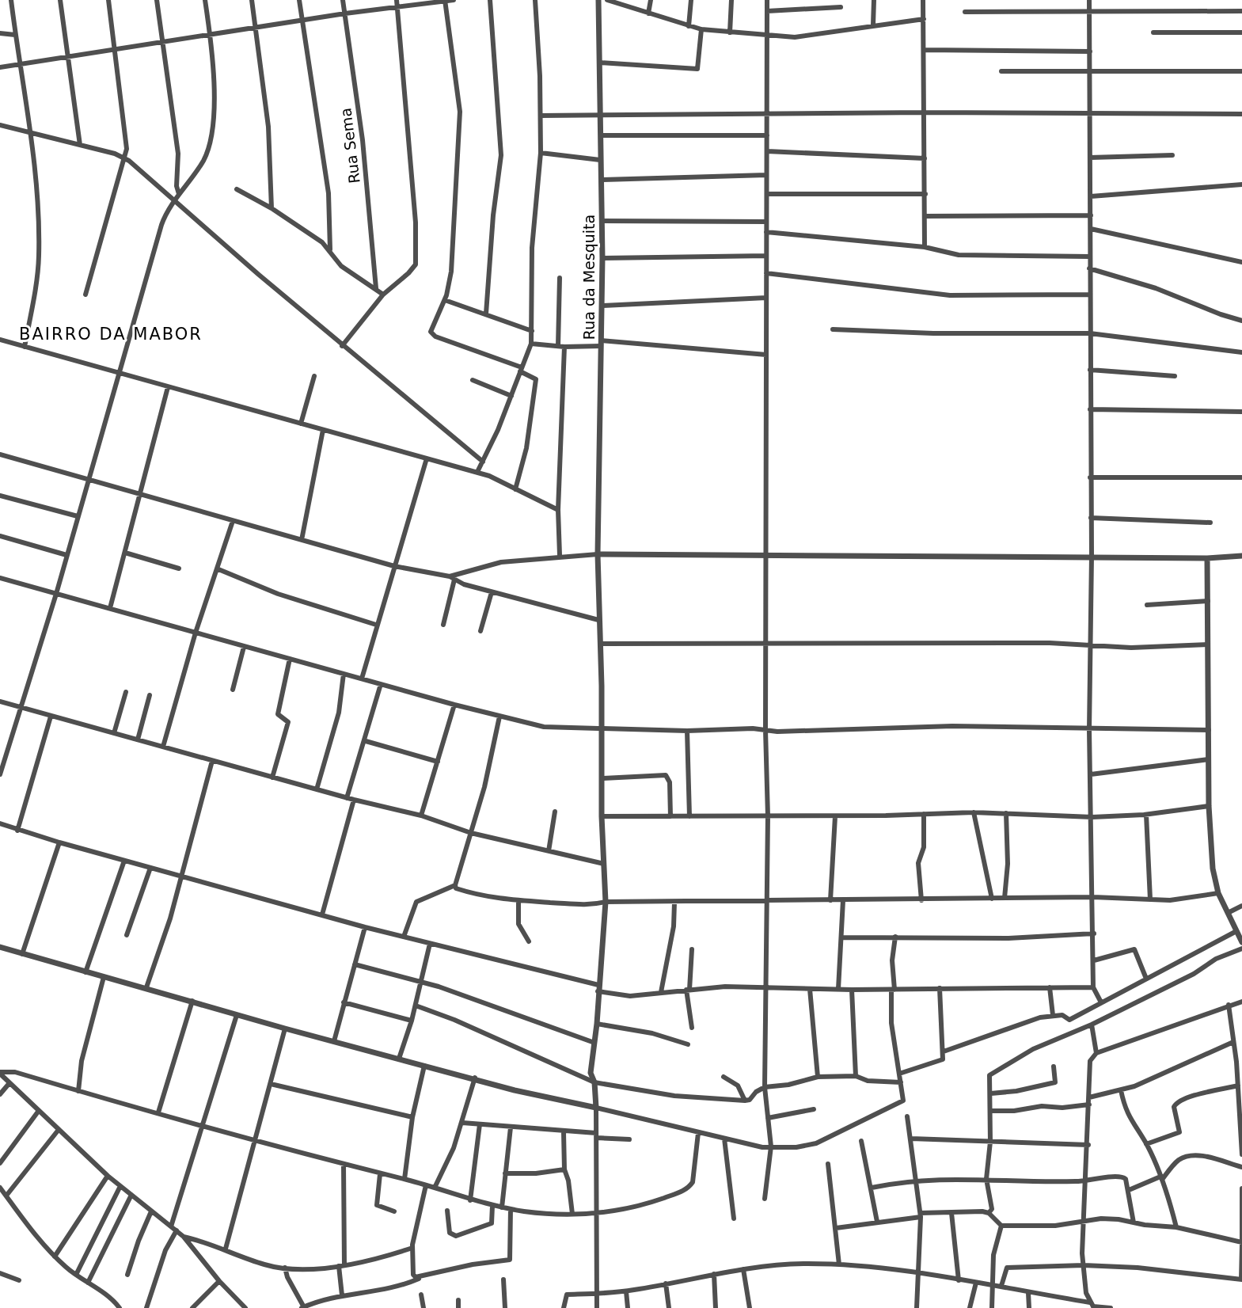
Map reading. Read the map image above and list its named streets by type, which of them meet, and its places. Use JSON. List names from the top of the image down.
{
  "streets": {
    "street": ["Rua Sema", "Rua da Mesquita"]
  },
  "districts": ["BAIRRO DA MABOR"]
}
